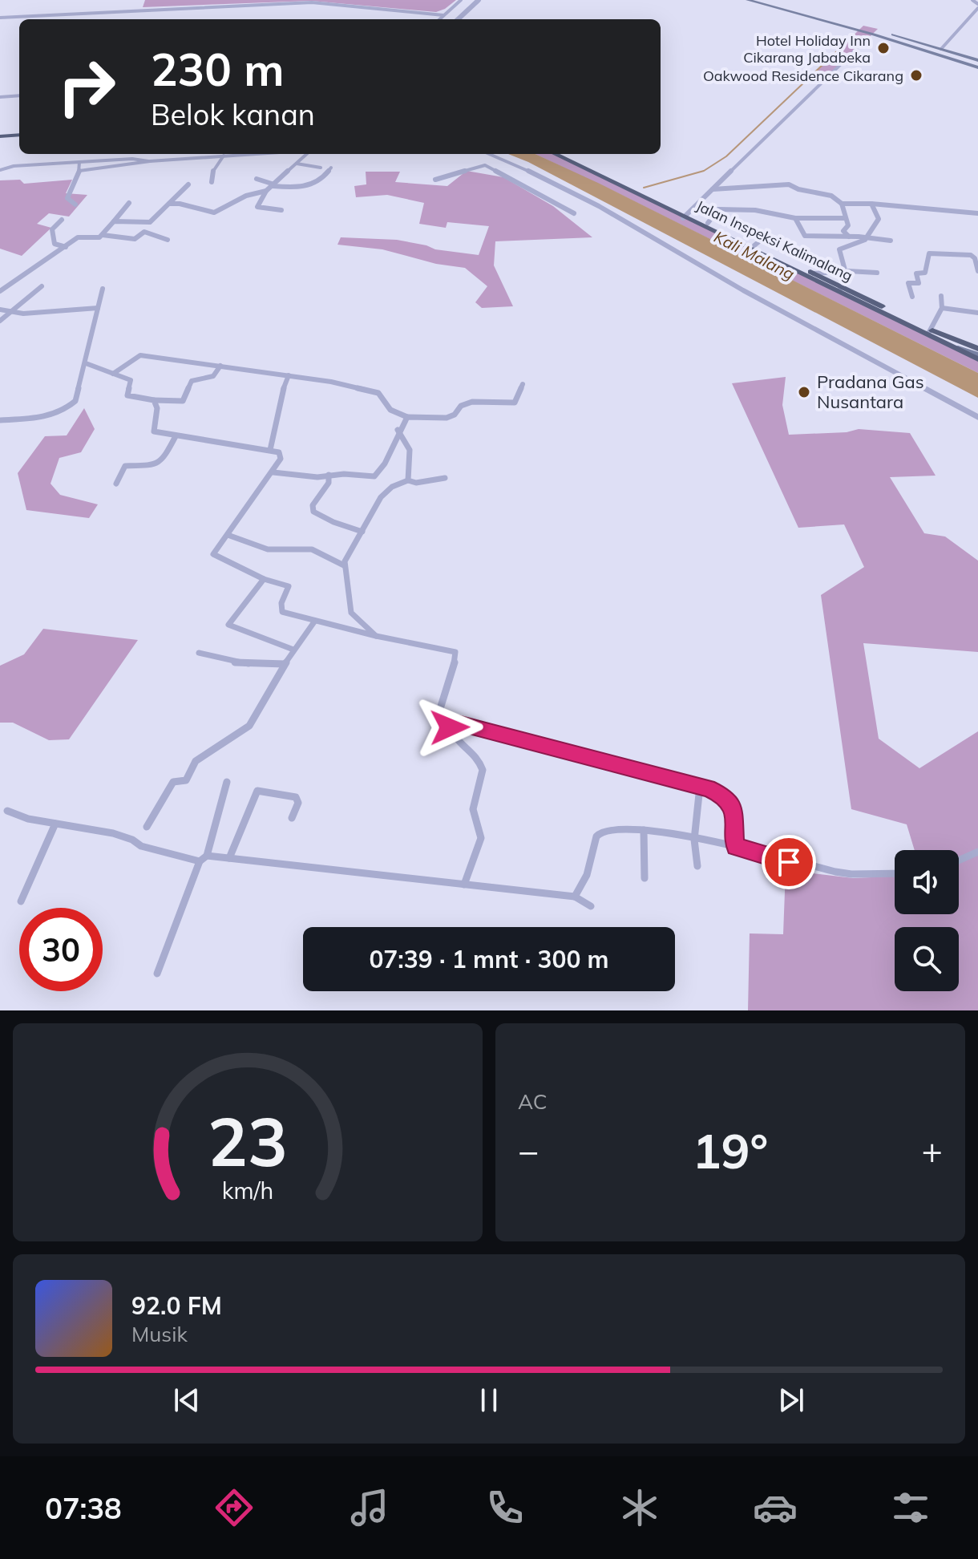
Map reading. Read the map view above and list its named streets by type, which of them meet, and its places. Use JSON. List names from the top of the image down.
{
  "streets": {
    "main road": ["Jalan Inspeksi Kalimalang"]
  },
  "water": ["Kali Malang"],
  "places": ["Hotel Holiday Inn Cikarang Jababeka", "Oakwood Residence Cikarang", "Pradana Gas Nusantara"],
  "page": {
    "turn": ["230 m", "Belok kanan"],
    "limit": "30",
    "trip": "07:39 · 1 mnt · 300 m",
    "tile": "AC",
    "heat": ["−", "19°", "+"],
    "song": ["92.0 FM", "Musik"],
    "tabs": "07:38",
    "gauge": ["23", "km/h"]
  }
}
